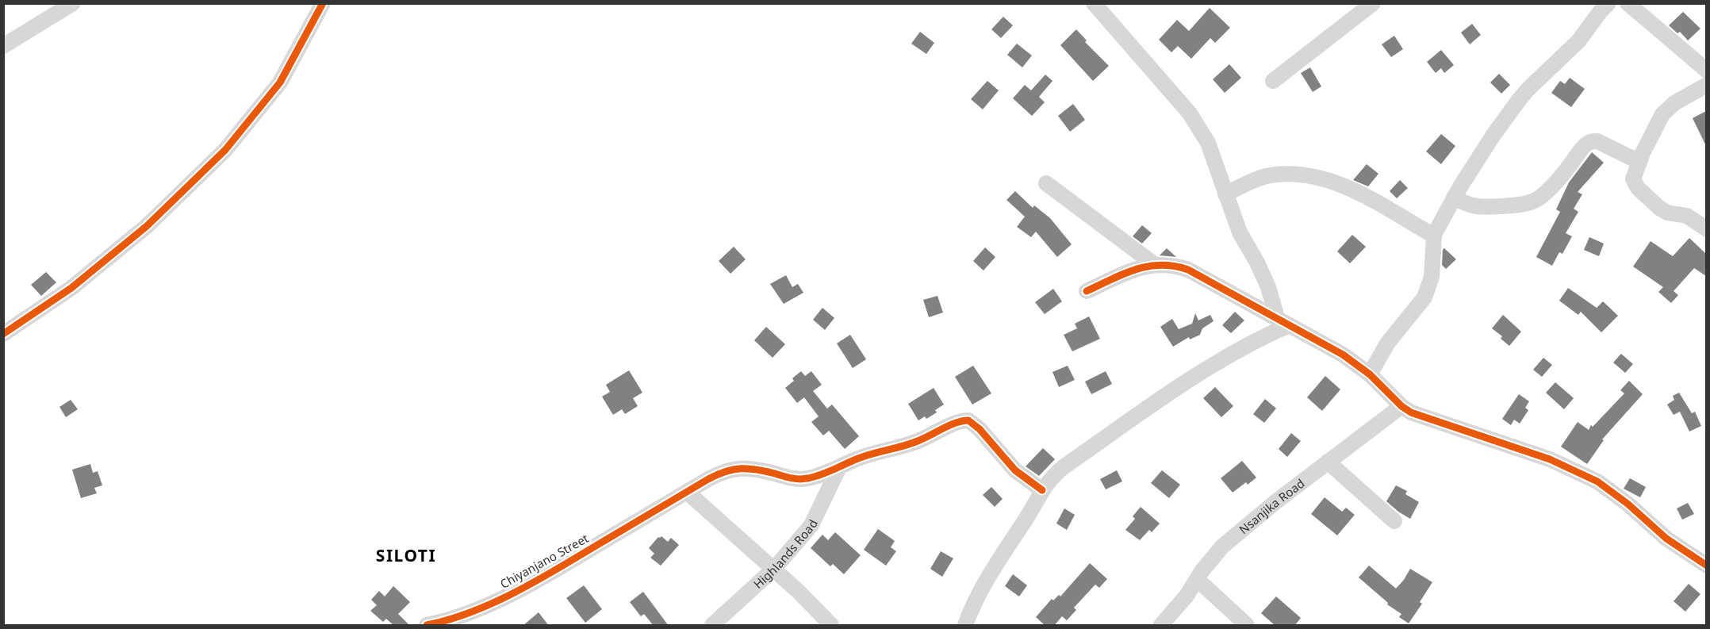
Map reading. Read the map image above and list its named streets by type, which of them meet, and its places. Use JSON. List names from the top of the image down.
{
  "streets": {
    "street": ["Nsanjika Road", "Highlands Road", "Chiyanjano Street"]
  },
  "crossings": [
    ["Highlands Road", "Chiyanjano Street"]
  ],
  "districts": ["SILOTI"]
}
